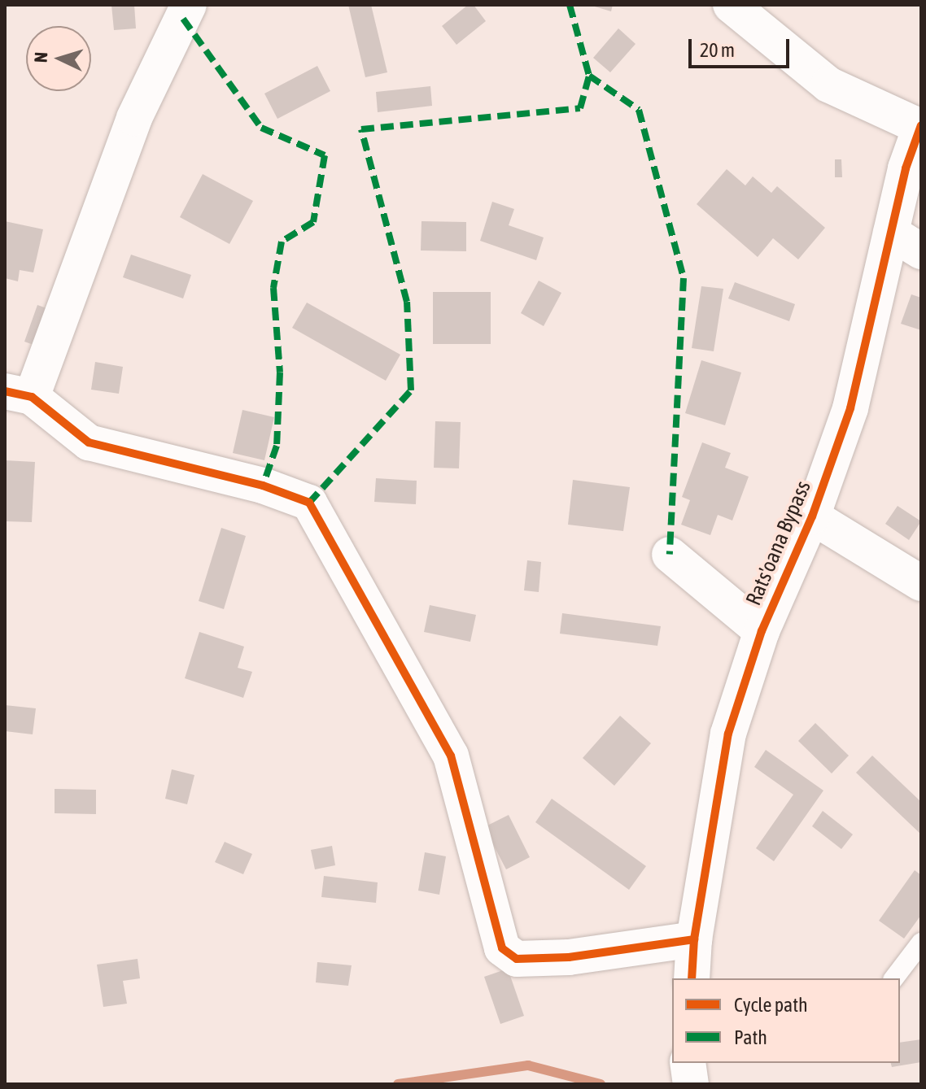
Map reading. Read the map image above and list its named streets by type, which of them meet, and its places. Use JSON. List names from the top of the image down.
{
  "streets": {
    "street": ["Rats'oana Bypass"]
  },
  "legend": ["Cycle path", "Path"],
  "scale_bar": "20 m",
  "north": "left"
}
